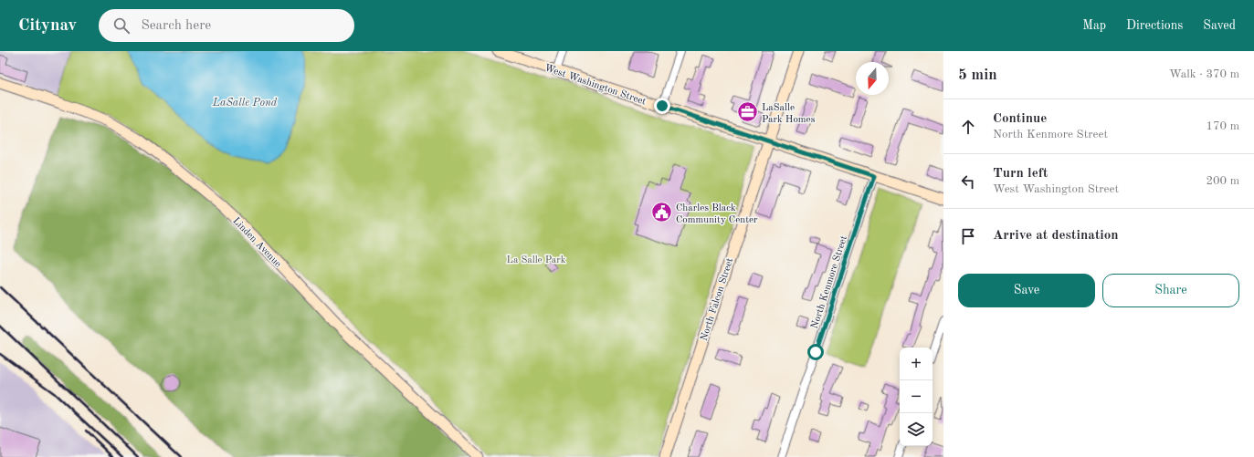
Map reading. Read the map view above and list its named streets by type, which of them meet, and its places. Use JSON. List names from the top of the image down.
{
  "streets": {
    "street": [
      "West Washington Street",
      "Linden Avenue",
      "North Kenmore Street",
      "North Falcon Street"
    ]
  },
  "crossings": [
    ["West Washington Street", "North Kenmore Street"],
    ["West Washington Street", "North Falcon Street"]
  ],
  "water": ["LaSalle Pond"],
  "parks": ["La Salle Park"],
  "places": {
    "office": ["LaSalle Park Homes"],
    "public building": ["Charles Black Community Center"]
  },
  "north": "bottom",
  "page": {
    "header": "Citynav",
    "search": "Search here",
    "nav": ["Map", "Directions", "Saved"],
    "heading": ["5 min", "Walk · 370 m"],
    "list": [
      ["Continue", "North Kenmore Street", "170 m"],
      ["Turn left", "West Washington Street", "200 m"],
      "Arrive at destination"
    ],
    "buttons": ["Save", "Share"],
    "map_buttons": ["+", "−"]
  }
}
